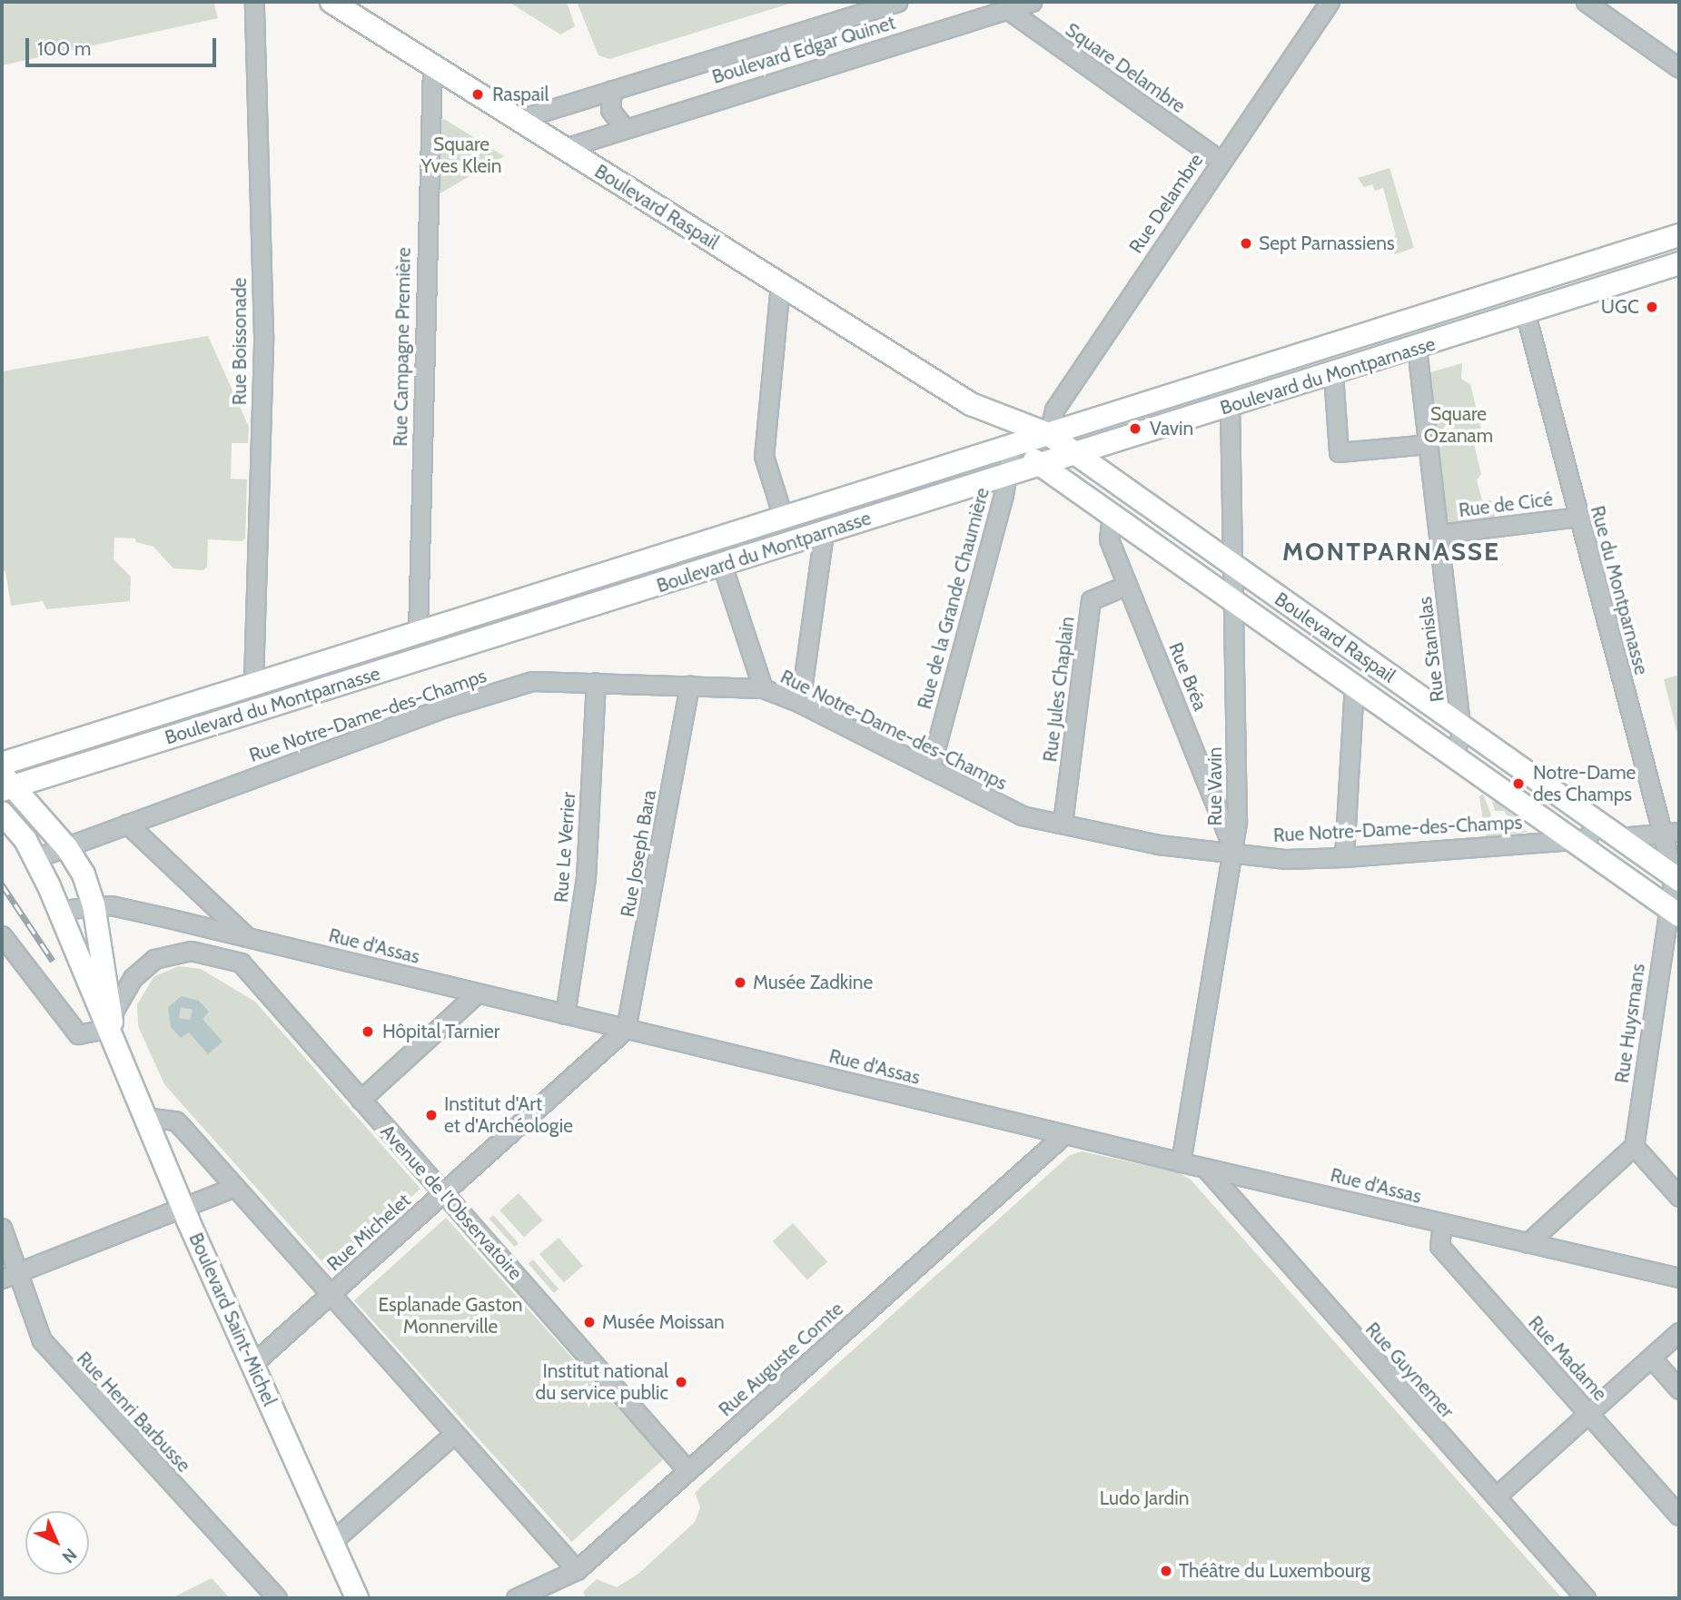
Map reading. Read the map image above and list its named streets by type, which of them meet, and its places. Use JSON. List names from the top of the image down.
{
  "streets": {
    "main road": ["Boulevard Raspail", "Boulevard du Montparnasse", "Boulevard Saint-Michel"],
    "street": [
      "Boulevard Edgar Quinet",
      "Square Delambre",
      "Rue Delambre",
      "Rue Boissonade",
      "Rue Campagne Première",
      "Rue de Cicé",
      "Rue du Montparnasse",
      "Rue de la Grande Chaumière",
      "Rue Stanislas",
      "Rue Bréa",
      "Rue Jules Chaplain",
      "Rue Notre-Dame-des-Champs",
      "Rue Vavin",
      "Rue Le Verrier",
      "Rue Joseph Bara",
      "Rue d'Assas",
      "Rue Huysmans",
      "Avenue de l'Observatoire",
      "Rue Michelet",
      "Rue Madame",
      "Rue Auguste Comte",
      "Rue Guynemer",
      "Rue Henri Barbusse"
    ]
  },
  "crossings": [
    ["Boulevard Edgar Quinet", "Square Delambre"],
    ["Boulevard Edgar Quinet", "Boulevard Raspail"],
    ["Square Delambre", "Rue Delambre"],
    ["Rue Delambre", "Boulevard Raspail"],
    ["Rue Delambre", "Boulevard du Montparnasse"],
    ["Boulevard Raspail", "Rue Campagne Première"],
    ["Boulevard Raspail", "Boulevard du Montparnasse"],
    ["Boulevard Raspail", "Rue du Montparnasse"],
    ["Boulevard Raspail", "Rue Stanislas"],
    ["Boulevard Raspail", "Rue Bréa"],
    ["Boulevard Raspail", "Rue Notre-Dame-des-Champs"],
    ["Boulevard Raspail", "Rue Vavin"],
    ["Boulevard Raspail", "Rue Huysmans"],
    ["Rue Boissonade", "Boulevard du Montparnasse"],
    ["Rue Campagne Première", "Boulevard du Montparnasse"],
    ["Boulevard du Montparnasse", "Rue du Montparnasse"],
    ["Boulevard du Montparnasse", "Rue de la Grande Chaumière"],
    ["Boulevard du Montparnasse", "Rue Stanislas"],
    ["Boulevard du Montparnasse", "Rue Vavin"],
    ["Rue de Cicé", "Rue du Montparnasse"],
    ["Rue de Cicé", "Rue Stanislas"],
    ["Rue du Montparnasse", "Rue Huysmans"],
    ["Rue de la Grande Chaumière", "Rue Notre-Dame-des-Champs"],
    ["Rue Bréa", "Rue Jules Chaplain"],
    ["Rue Bréa", "Rue Notre-Dame-des-Champs"],
    ["Rue Bréa", "Rue Vavin"],
    ["Rue Jules Chaplain", "Rue Notre-Dame-des-Champs"],
    ["Rue Notre-Dame-des-Champs", "Rue Vavin"],
    ["Rue Notre-Dame-des-Champs", "Rue Le Verrier"],
    ["Rue Notre-Dame-des-Champs", "Rue Joseph Bara"],
    ["Rue Vavin", "Rue d'Assas"],
    ["Rue Le Verrier", "Rue d'Assas"],
    ["Rue Joseph Bara", "Rue d'Assas"],
    ["Rue Joseph Bara", "Rue Michelet"],
    ["Rue d'Assas", "Rue Michelet"],
    ["Rue d'Assas", "Rue Madame"],
    ["Rue d'Assas", "Rue Auguste Comte"],
    ["Rue d'Assas", "Rue Guynemer"],
    ["Avenue de l'Observatoire", "Rue Michelet"],
    ["Avenue de l'Observatoire", "Rue Auguste Comte"],
    ["Rue Michelet", "Boulevard Saint-Michel"]
  ],
  "districts": ["MONTPARNASSE"],
  "parks": [
    "Square Yves Klein",
    "Square Ozanam",
    "Esplanade Gaston Monnerville",
    "Ludo Jardin"
  ],
  "places": [
    "Raspail",
    "Sept Parnassiens",
    "UGC",
    "Vavin",
    "Notre-Dame des Champs",
    "Musée Zadkine",
    "Hôpital Tarnier",
    "Institut d'Art et d'Archéologie",
    "Musée Moissan",
    "Institut national du service public",
    "Théâtre du Luxembourg"
  ],
  "scale_bar": "100 m",
  "north": "bottom right"
}
